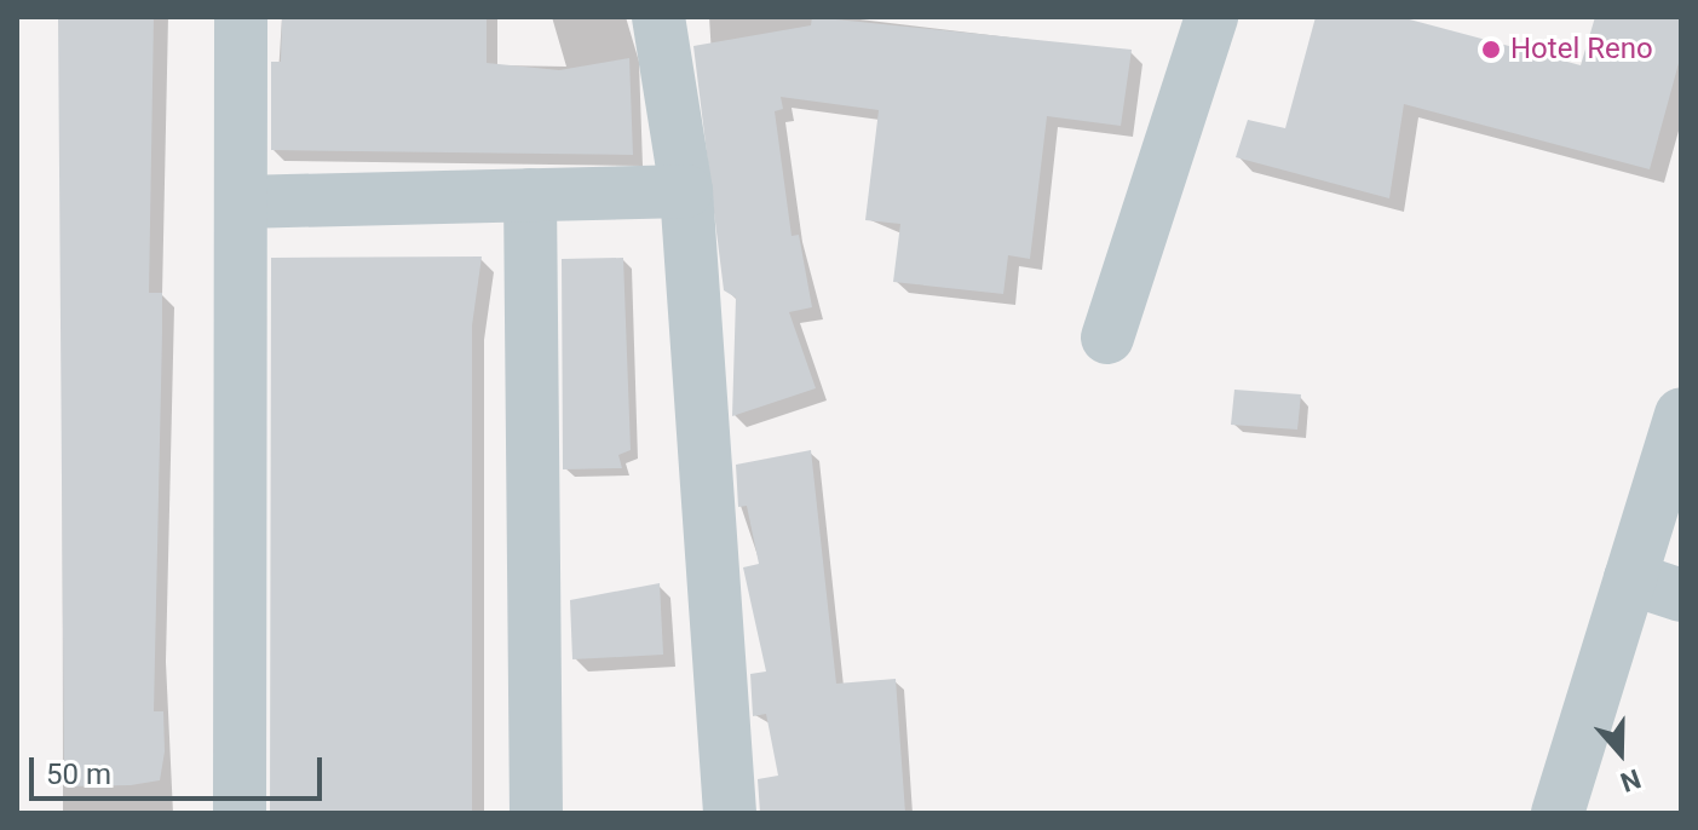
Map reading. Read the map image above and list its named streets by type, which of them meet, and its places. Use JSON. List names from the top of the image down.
{
  "places": ["Hotel Reno"],
  "scale_bar": "50 m",
  "north": "bottom"
}
